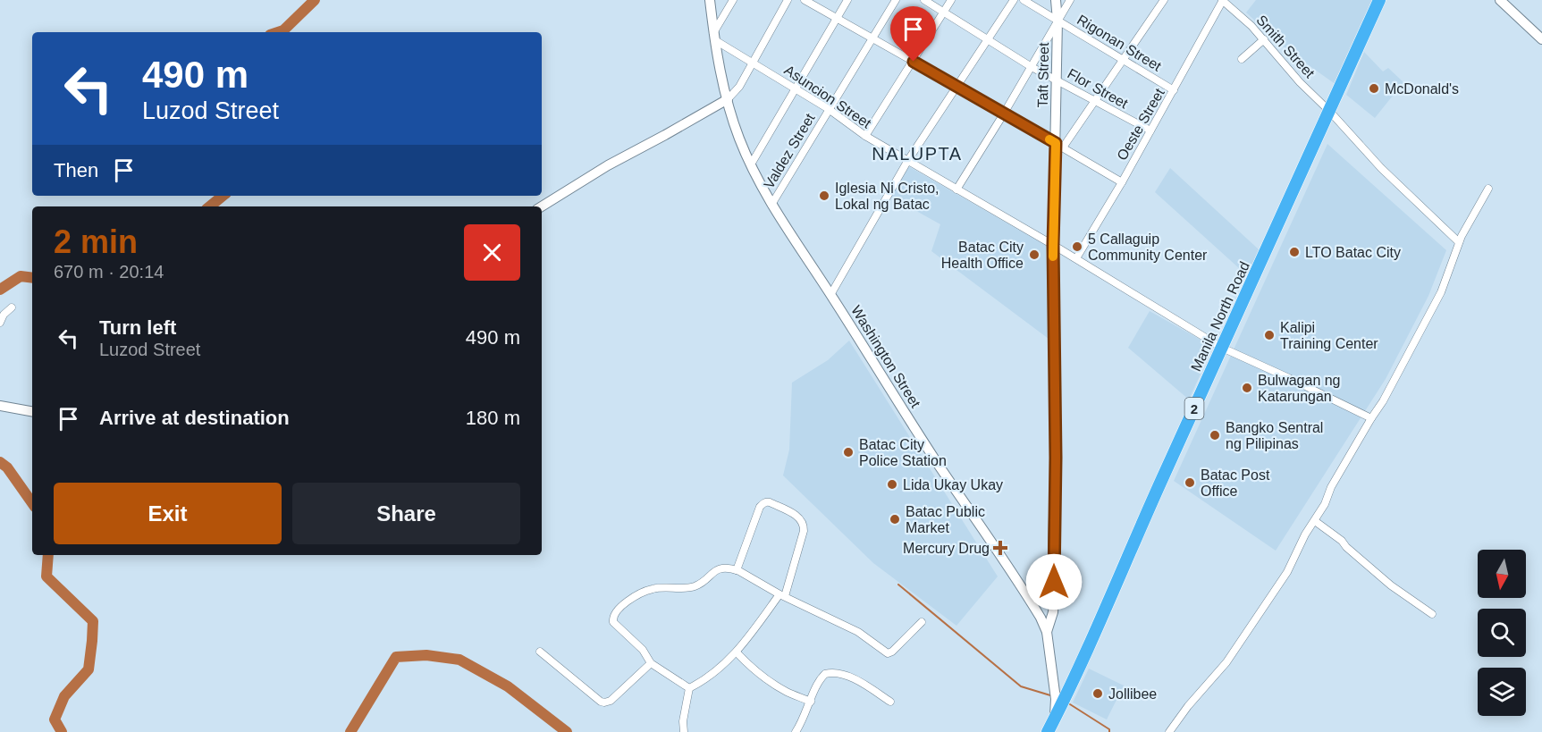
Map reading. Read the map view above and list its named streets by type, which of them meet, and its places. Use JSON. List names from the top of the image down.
{
  "streets": {
    "highway": ["Manila North Road", "2"],
    "street": [
      "Rigonan Street",
      "Smith Street",
      "Taft Street",
      "Flor Street",
      "Asuncion Street",
      "Oeste Street",
      "Valdez Street",
      "Washington Street"
    ]
  },
  "crossings": [
    ["Rigonan Street", "Taft Street"],
    ["Rigonan Street", "Oeste Street"],
    ["Smith Street", "Oeste Street"],
    ["Smith Street", "Manila North Road"],
    ["Taft Street", "Flor Street"],
    ["Taft Street", "Asuncion Street"],
    ["Taft Street", "Washington Street"],
    ["Flor Street", "Oeste Street"],
    ["Asuncion Street", "Oeste Street"],
    ["Asuncion Street", "Valdez Street"],
    ["Asuncion Street", "Manila North Road"],
    ["Asuncion Street", "Washington Street"],
    ["Valdez Street", "Washington Street"],
    ["Manila North Road", "Washington Street"]
  ],
  "districts": ["NALUPTA"],
  "places": {
    "other": [
      "McDonald's",
      "Iglesia Ni Cristo, Lokal ng Batac",
      "5 Callaguip Community Center",
      "LTO Batac City",
      "Batac City Health Office",
      "Kalipi Training Center",
      "Bulwagan ng Katarungan",
      "Bangko Sentral ng Pilipinas",
      "Batac City Police Station",
      "Batac Post Office",
      "Lida Ukay Ukay",
      "Batac Public Market",
      "Jollibee"
    ],
    "health": ["Mercury Drug"]
  },
  "north": "bottom",
  "page": {
    "turn": ["490 m", "Luzod Street"],
    "then": "Then",
    "heading": ["2 min", "670 m · 20:14"],
    "list": [
      {
        "name": "Turn left",
        "note": "Luzod Street",
        "value": "490 m"
      },
      {
        "name": "Arrive at destination",
        "value": "180 m"
      }
    ],
    "buttons": ["Exit", "Share"]
  }
}
